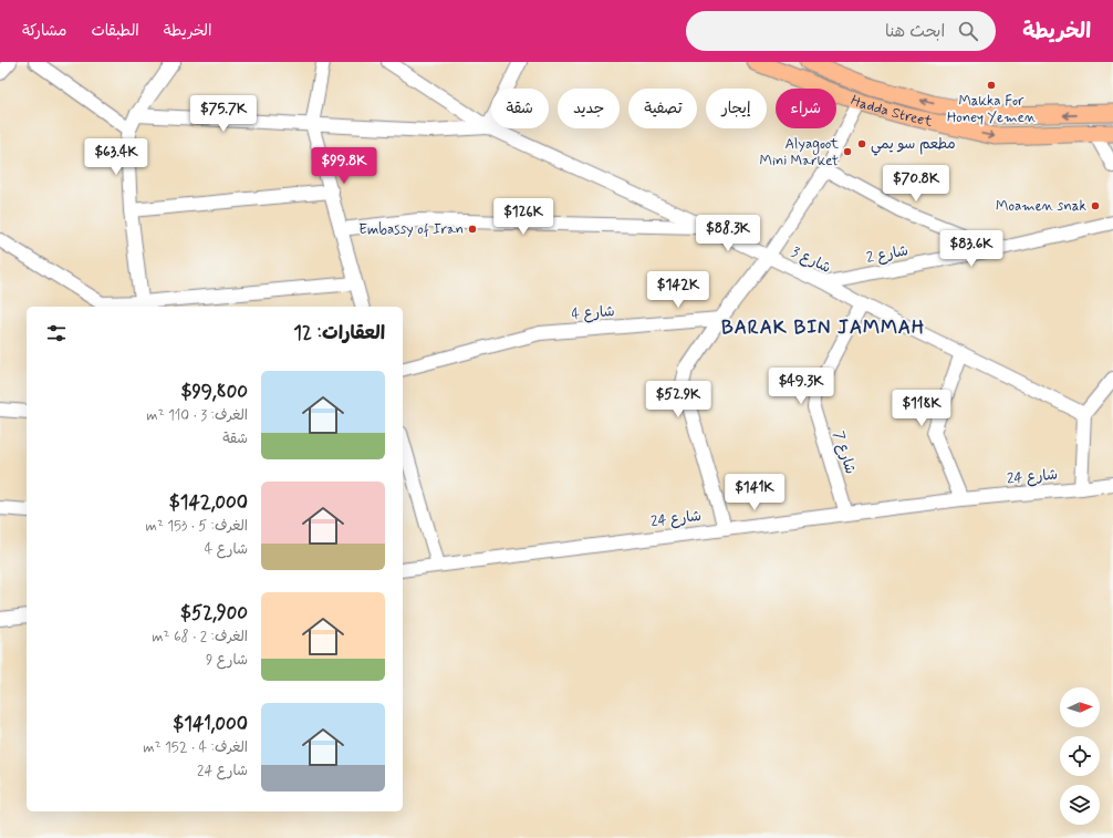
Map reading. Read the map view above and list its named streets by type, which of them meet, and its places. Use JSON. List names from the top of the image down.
{
  "streets": {
    "main road": ["Hadda Street"],
    "street": [
      "شارع 2",
      "شارع 3",
      "شارع 4",
      "شارع 7",
      "شارع 24"
    ]
  },
  "crossings": [
    ["شارع 2", "شارع 3"],
    ["شارع 3", "شارع 7"],
    ["شارع 7", "شارع 24"]
  ],
  "districts": ["BARAK BIN JAMMAH"],
  "places": [
    "Makka For Honey Yemen",
    "مطعم سو يمي",
    "Alyagoot Mini Market",
    "Moamen snak",
    "Embassy of Iran"
  ],
  "north": "right",
  "page": {
    "header": "الخريطة",
    "search": "ابحث هنا",
    "nav": ["الخريطة", "الطبقات", "مشاركة"],
    "chip": [
      "شراء",
      "إيجار",
      "تصفية",
      "جديد",
      "شقة"
    ],
    "price": [
      "$75.7K",
      "$63.4K",
      "$99.8K",
      "$70.8K",
      "$126K",
      "$88.3K",
      "$83.6K",
      "$142K",
      "$49.3K",
      "$52.9K",
      "$118K",
      "$141K"
    ],
    "heading": "العقارات: 12",
    "list": [
      {
        "name": "$99,800",
        "note": "الغرف: 3 · 110 m² · شقة"
      },
      {
        "name": "$142,000",
        "note": "الغرف: 5 · 153 m² · شارع 4"
      },
      {
        "name": "$52,900",
        "note": "الغرف: 2 · 68 m² · شارع 9"
      },
      {
        "name": "$141,000",
        "note": "الغرف: 4 · 152 m² · شارع 24"
      }
    ]
  }
}
